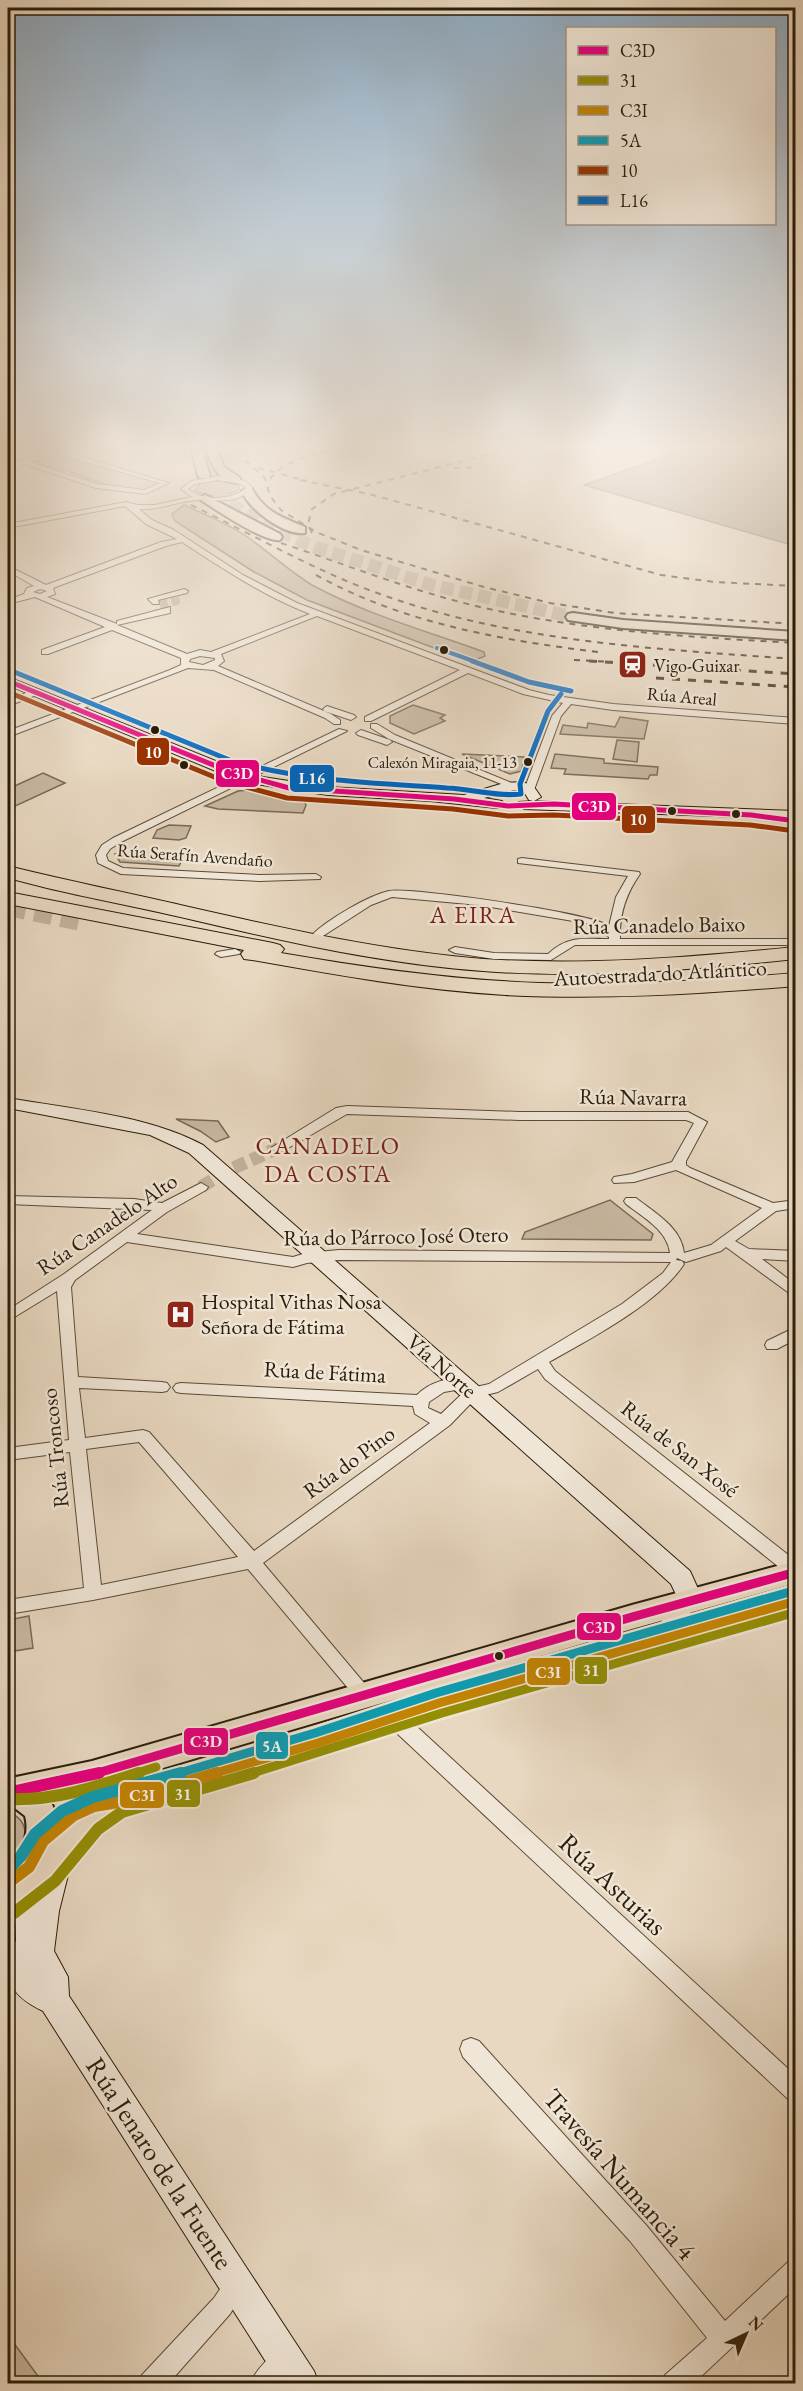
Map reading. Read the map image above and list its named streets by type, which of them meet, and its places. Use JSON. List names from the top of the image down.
{
  "streets": {
    "highway": ["Autoestrada do Atlántico"],
    "main road": ["Vía Norte", "Rúa Jenaro de la Fuente"],
    "street": [
      "Rúa Areal",
      "Rúa Serafín Avendaño",
      "Rúa Canadelo Baixo",
      "Rúa Navarra",
      "Rúa Canadelo Alto",
      "Rúa do Párroco José Otero",
      "Rúa de Fátima",
      "Rúa Troncoso",
      "Rúa de San Xosé",
      "Rúa do Pino",
      "Rúa Asturias",
      "Travesía Numancia 4"
    ]
  },
  "crossings": [
    ["Rúa Canadelo Alto", "Rúa do Párroco José Otero"],
    ["Rúa Canadelo Alto", "Rúa Troncoso"],
    ["Rúa do Párroco José Otero", "Vía Norte"],
    ["Rúa do Párroco José Otero", "Rúa do Pino"],
    ["Vía Norte", "Rúa do Pino"],
    ["Rúa Troncoso", "Rúa do Pino"],
    ["Rúa de San Xosé", "Rúa do Pino"]
  ],
  "districts": ["A EIRA", "CANADELO DA COSTA"],
  "places": {
    "station": ["Vigo-Guixar"],
    "other": ["Calexón Miragaia, 11-13"],
    "hospital": ["Hospital Vithas Nosa Señora de Fátima"]
  },
  "lines": [
    "transit line L16",
    "transit line C3D",
    "transit line 10",
    "transit line 5A",
    "transit line C3I",
    "transit line 31"
  ],
  "legend": [
    "C3D",
    "31",
    "C3I",
    "5A",
    "10",
    "L16"
  ],
  "north": "top right"
}
